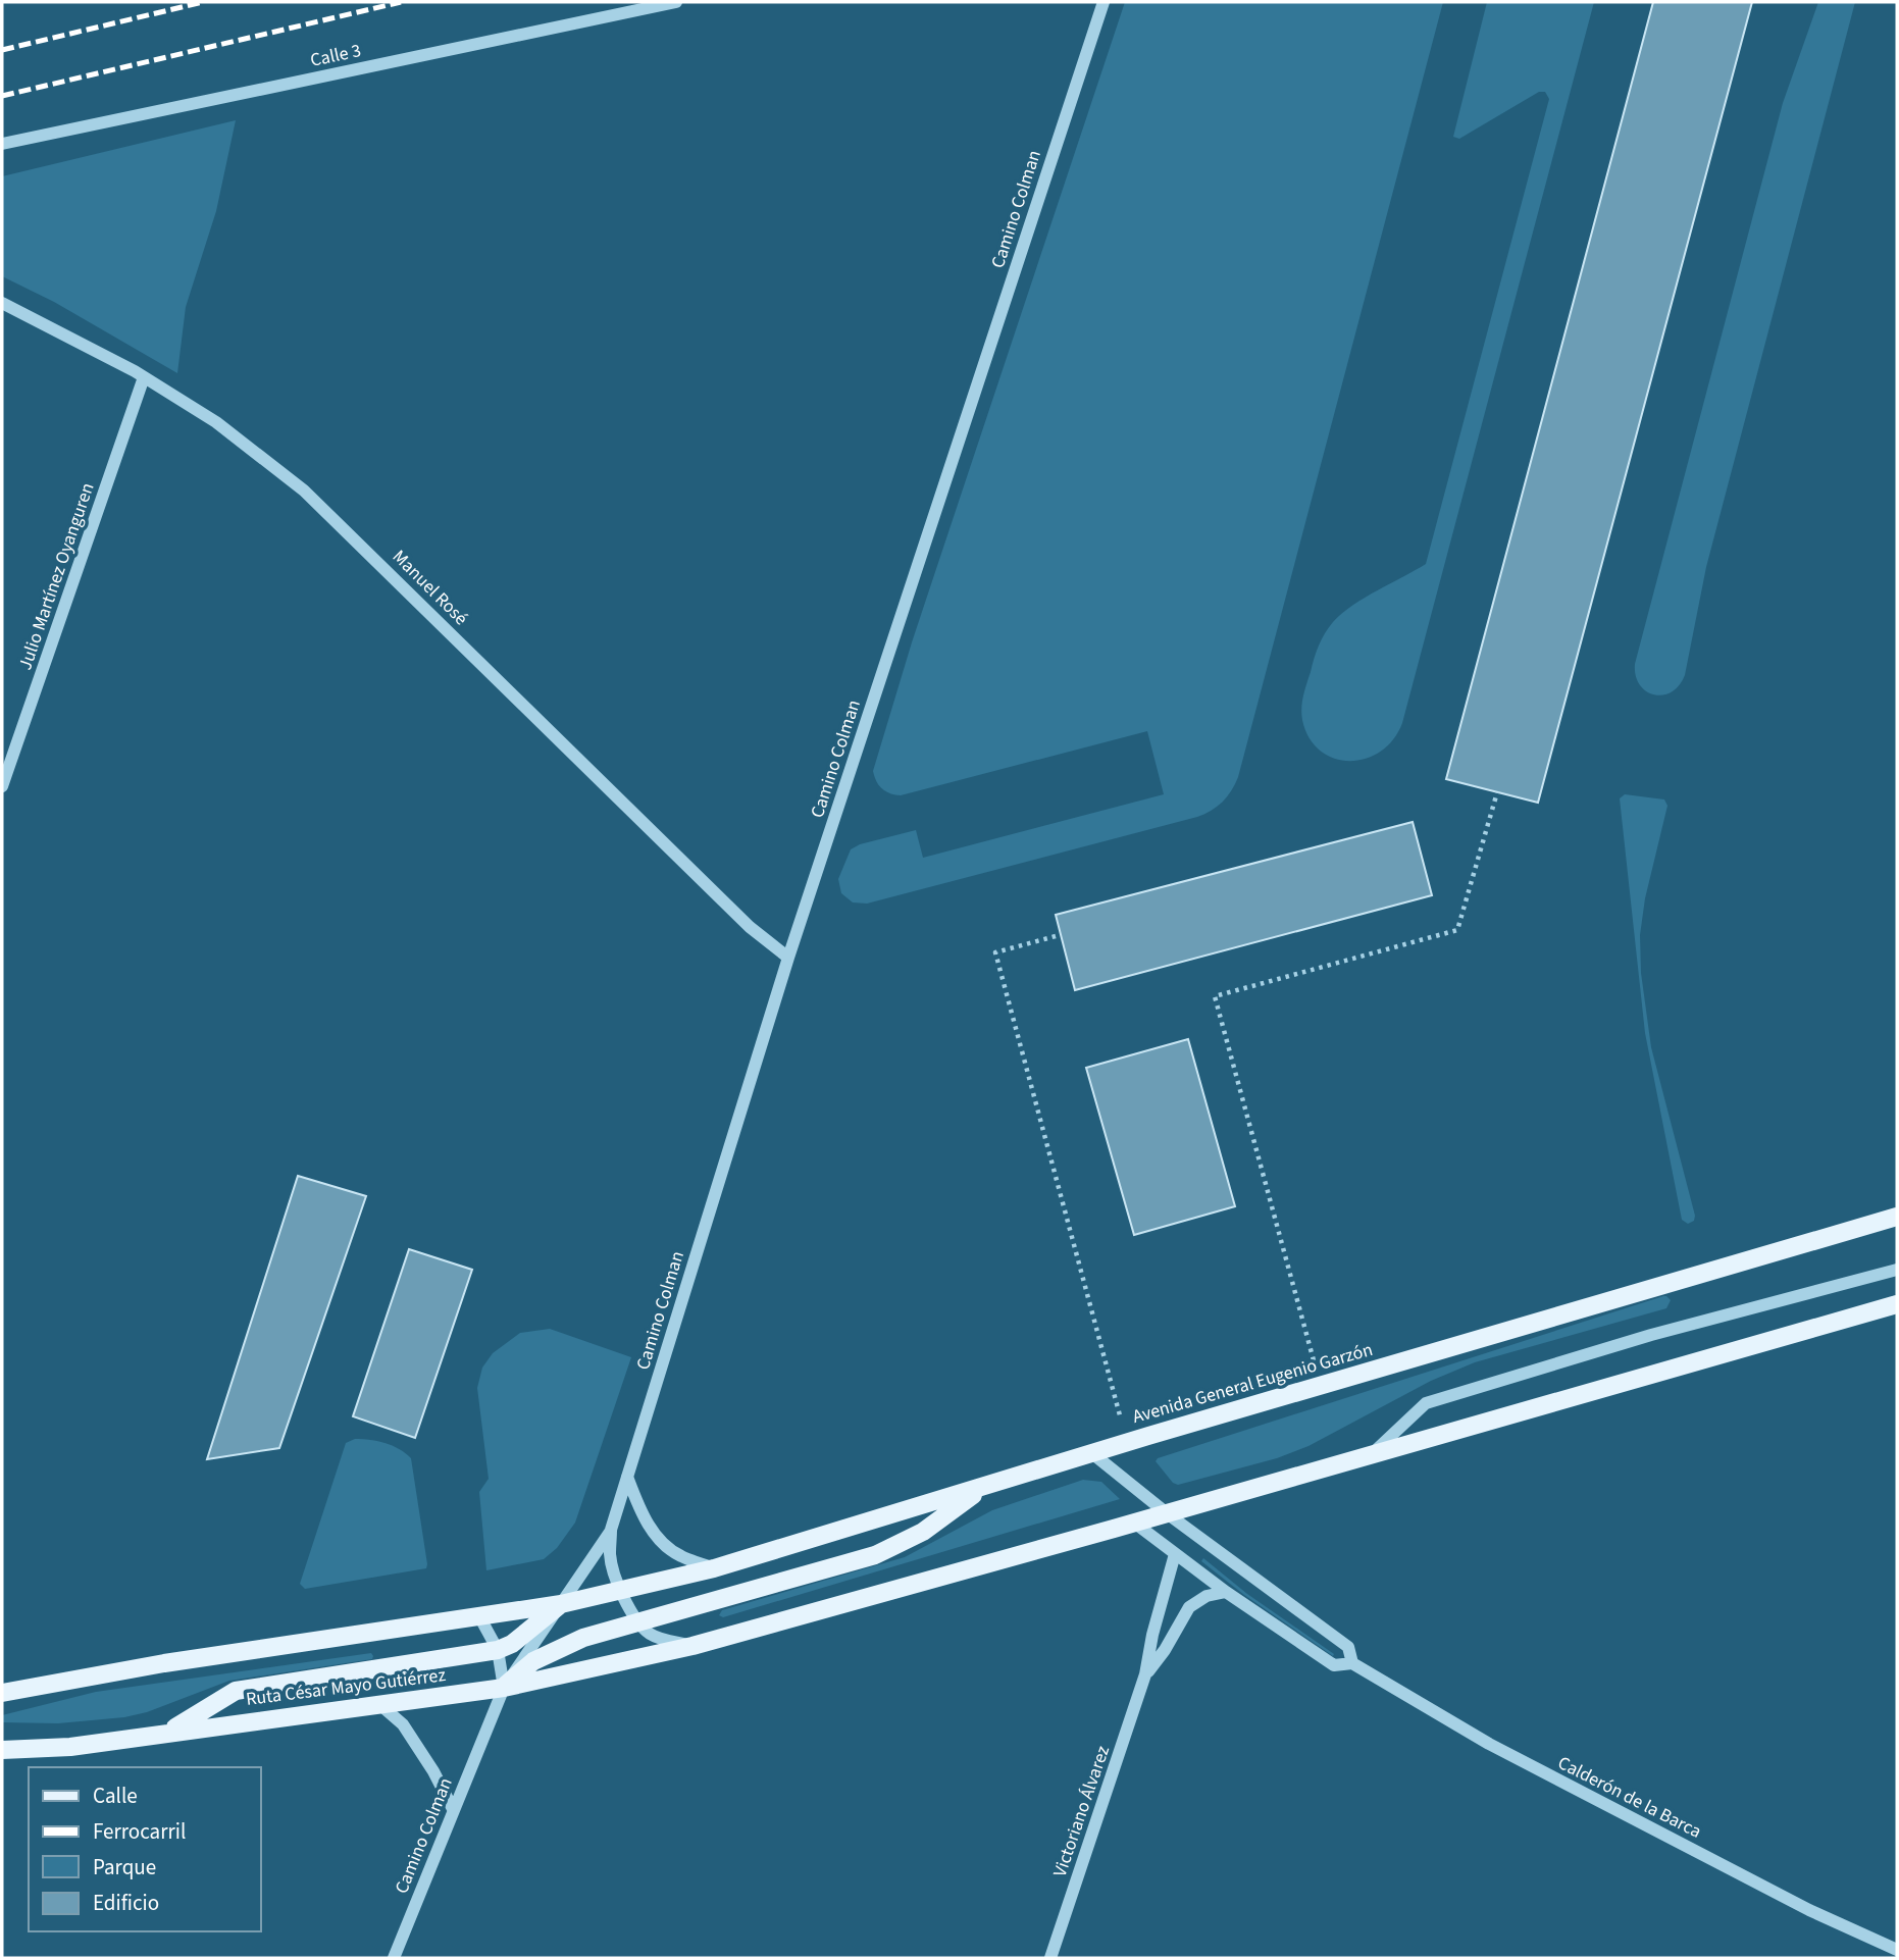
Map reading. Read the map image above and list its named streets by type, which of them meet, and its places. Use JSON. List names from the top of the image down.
{
  "streets": {
    "main road": ["Avenida General Eugenio Garzón", "Ruta César Mayo Gutiérrez"],
    "street": [
      "Calle 3",
      "Camino Colman",
      "Julio Martínez Oyanguren",
      "Manuel Rosé",
      "Calderón de la Barca",
      "Victoriano Álvarez"
    ]
  },
  "crossings": [
    ["Camino Colman", "Manuel Rosé"],
    ["Camino Colman", "Avenida General Eugenio Garzón"],
    ["Camino Colman", "Ruta César Mayo Gutiérrez"],
    ["Julio Martínez Oyanguren", "Manuel Rosé"],
    ["Avenida General Eugenio Garzón", "Calderón de la Barca"],
    ["Calderón de la Barca", "Victoriano Álvarez"]
  ],
  "legend": [
    "Calle",
    "Ferrocarril",
    "Parque",
    "Edificio"
  ]
}
